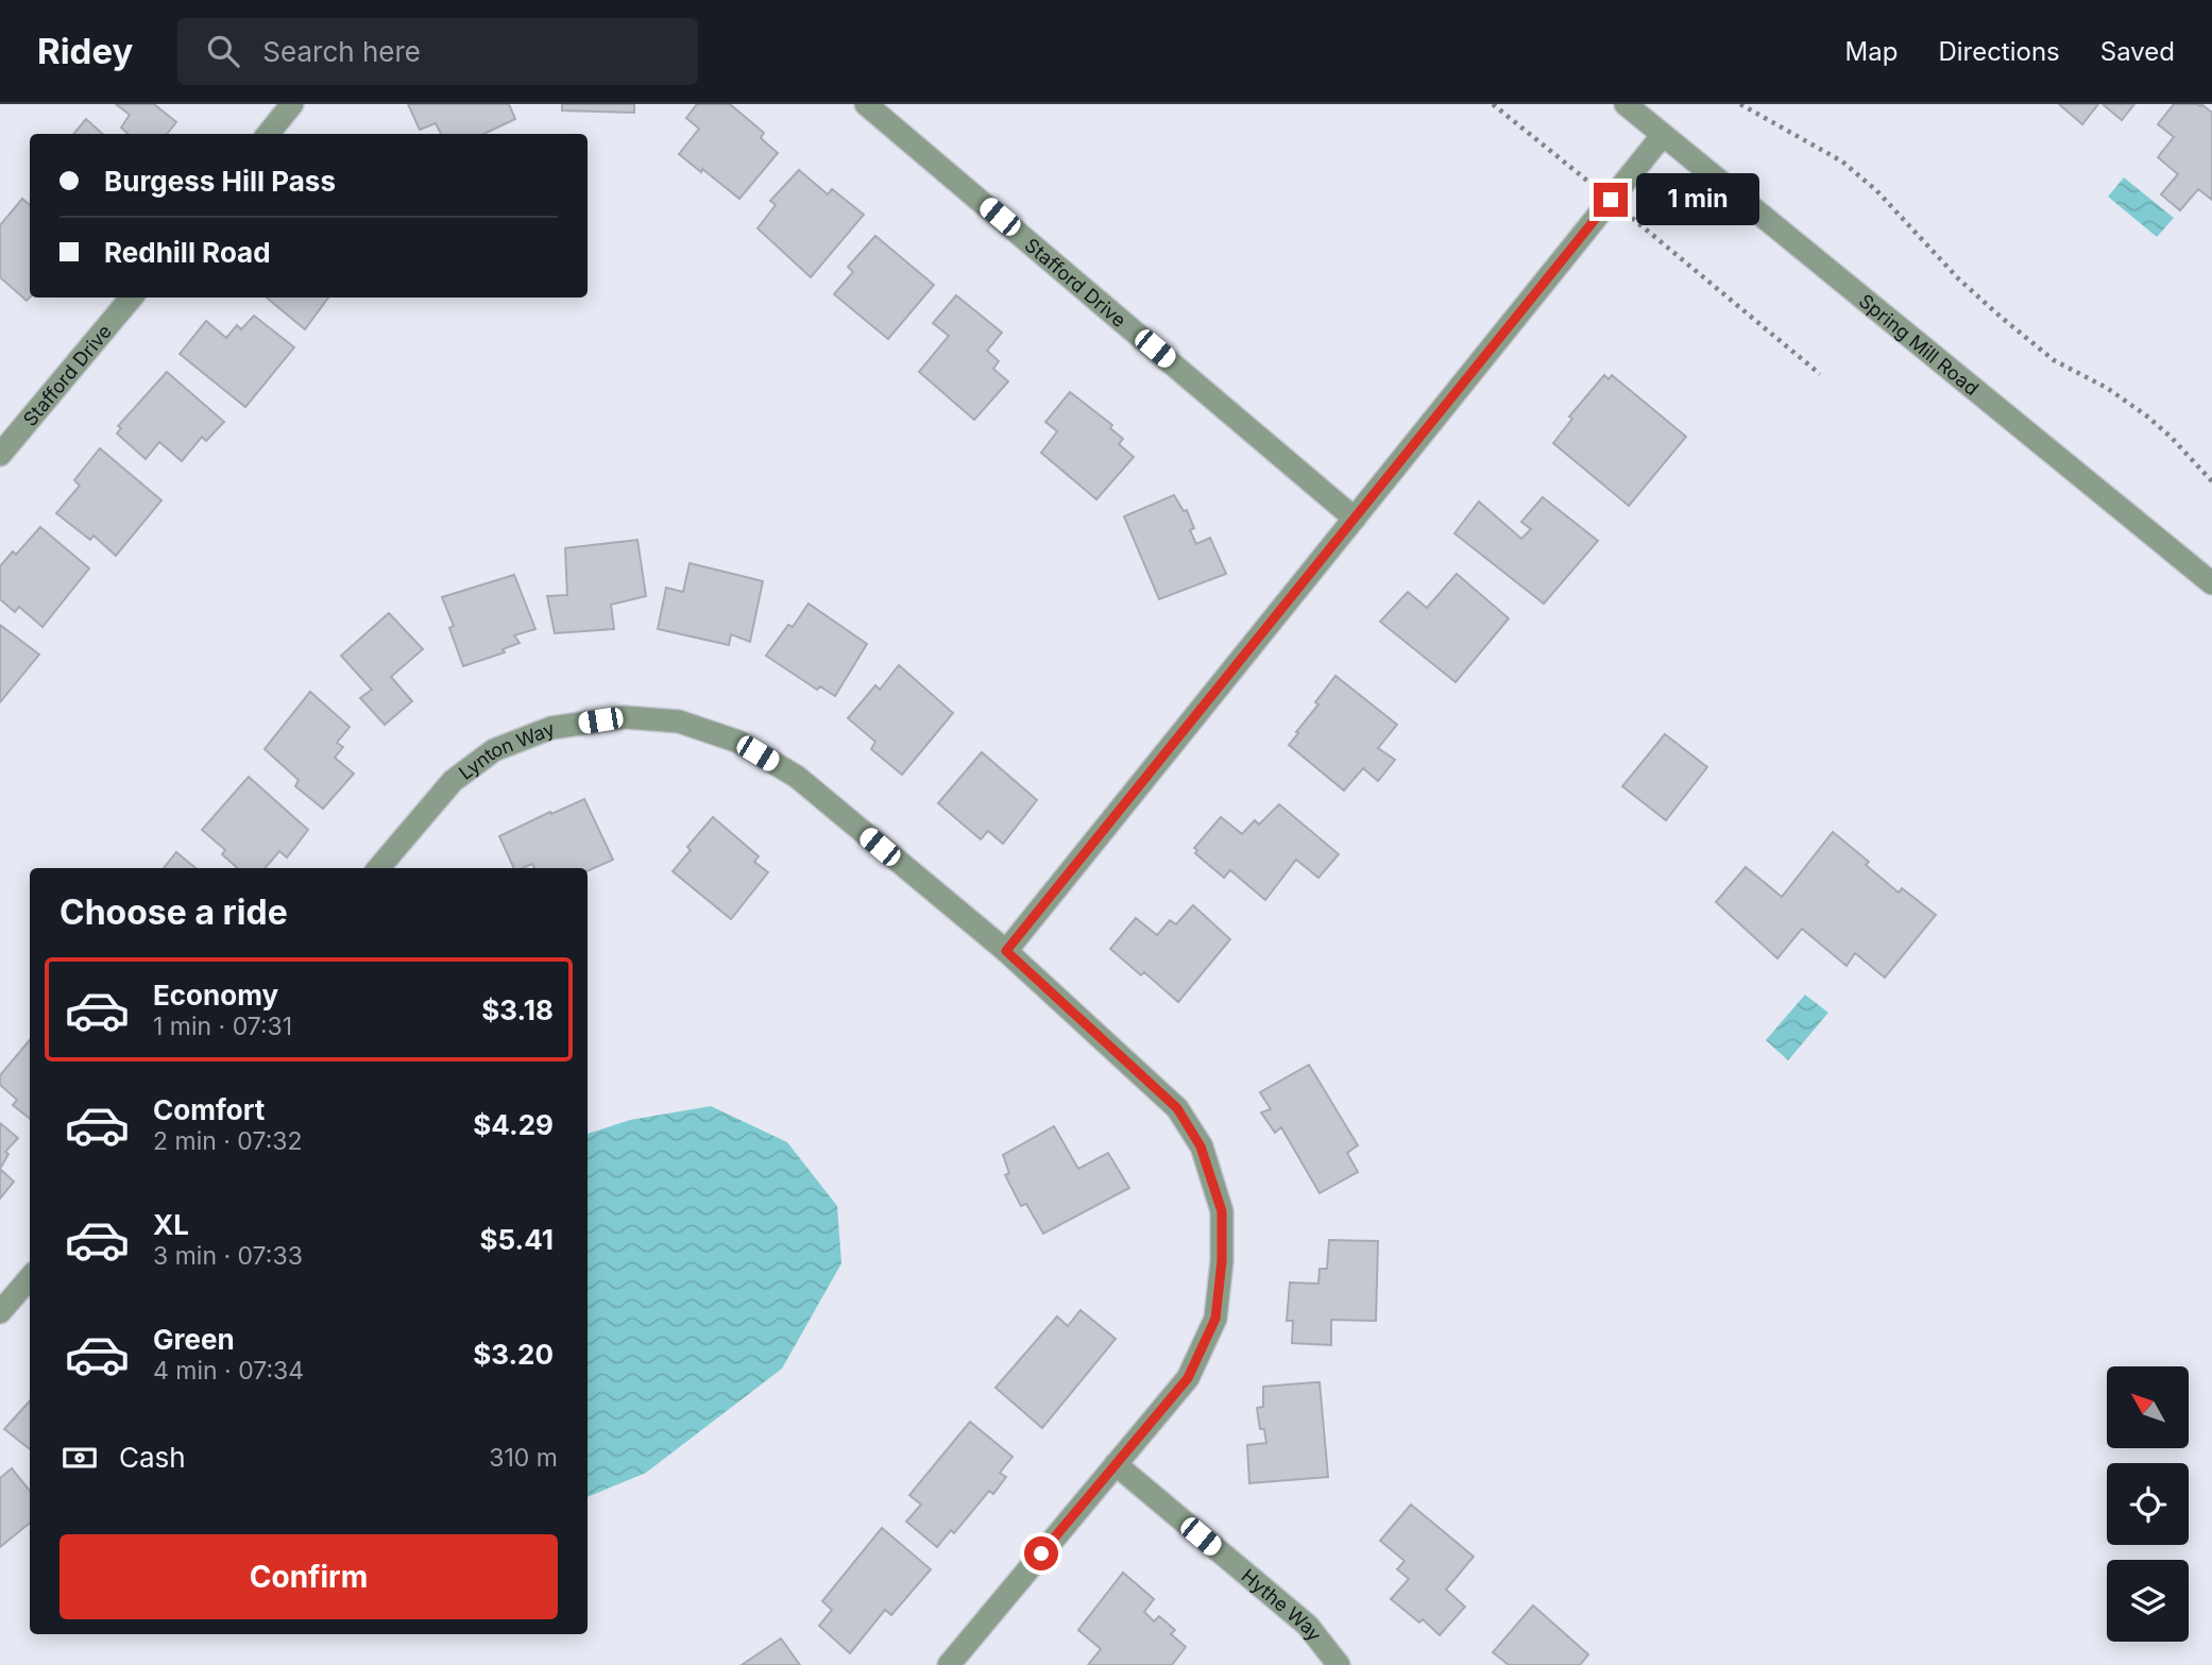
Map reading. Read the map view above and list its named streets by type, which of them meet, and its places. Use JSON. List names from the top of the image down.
{
  "streets": {
    "street": [
      "Stafford Drive",
      "Spring Mill Road",
      "Lynton Way",
      "Hythe Way"
    ]
  },
  "crossings": [
    ["Lynton Way", "Hythe Way"]
  ],
  "north": "top left",
  "page": {
    "header": "Ridey",
    "search": "Search here",
    "nav": ["Map", "Directions", "Saved"],
    "banner": ["Burgess Hill Pass", "Redhill Road"],
    "bubble": "1 min",
    "heading": "Choose a ride",
    "list": [
      {
        "name": "Economy",
        "note": "1 min · 07:31",
        "value": "$3.18"
      },
      {
        "name": "Comfort",
        "note": "2 min · 07:32",
        "value": "$4.29"
      },
      {
        "name": "XL",
        "note": "3 min · 07:33",
        "value": "$5.41"
      },
      {
        "name": "Green",
        "note": "4 min · 07:34",
        "value": "$3.20"
      }
    ],
    "pay": ["Cash", "310 m"],
    "buttons": "Confirm"
  }
}
